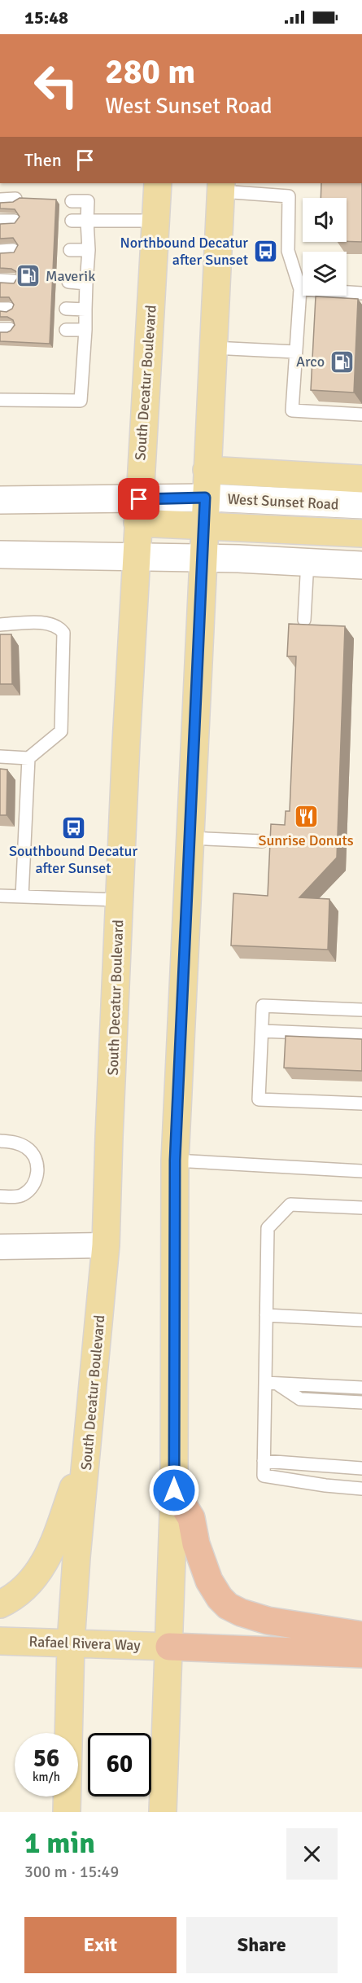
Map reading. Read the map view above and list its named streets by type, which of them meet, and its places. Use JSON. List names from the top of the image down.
{
  "streets": {
    "main road": ["South Decatur Boulevard", "West Sunset Road", "Rafael Rivera Way"]
  },
  "crossings": [
    ["South Decatur Boulevard", "West Sunset Road"],
    ["South Decatur Boulevard", "Rafael Rivera Way"]
  ],
  "places": {
    "bus stop": ["Northbound Decatur after Sunset", "Southbound Decatur after Sunset"],
    "fuel station": ["Maverik", "Arco"],
    "restaurant": ["Sunrise Donuts"]
  },
  "page": {
    "status": "15:48",
    "turn": ["280 m", "West Sunset Road"],
    "then": "Then",
    "speed": "56 km/h",
    "limit": "60",
    "heading": ["1 min", "300 m · 15:49"],
    "buttons": ["Exit", "Share"]
  }
}
